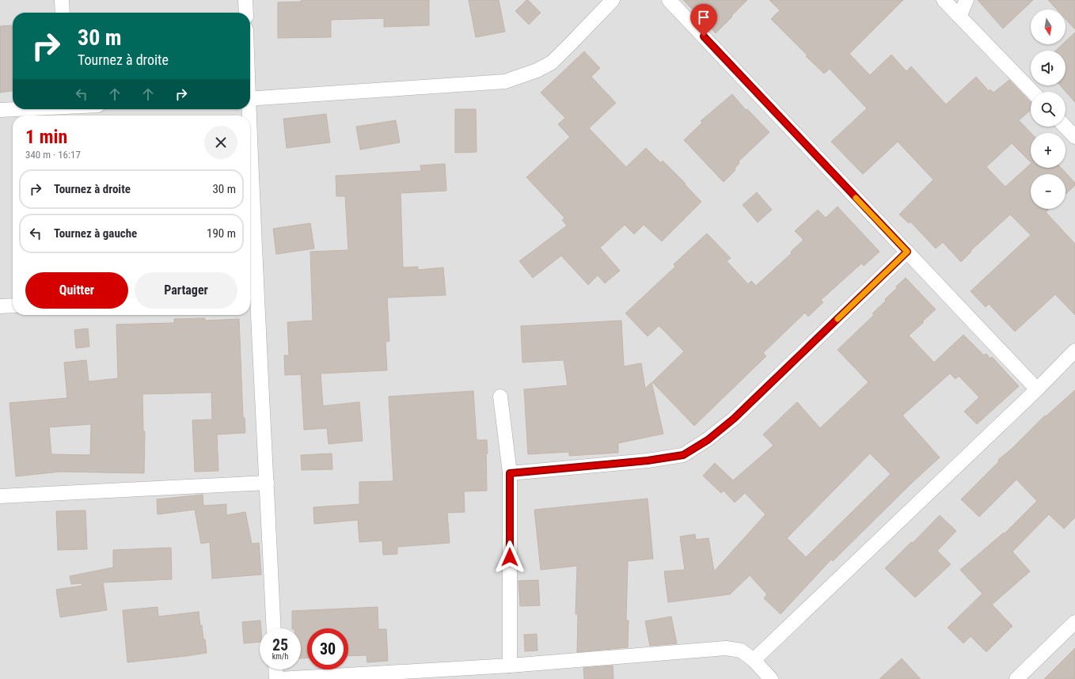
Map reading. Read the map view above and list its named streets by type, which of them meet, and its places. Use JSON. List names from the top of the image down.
{
  "north": "bottom",
  "page": {
    "map_buttons": ["+", "−"],
    "turn": ["30 m", "Tournez à droite"],
    "heading": ["1 min", "340 m · 16:17"],
    "list": [
      {
        "name": "Tournez à droite",
        "value": "30 m"
      },
      {
        "name": "Tournez à gauche",
        "value": "190 m"
      }
    ],
    "buttons": ["Quitter", "Partager"],
    "speed": "25 km/h",
    "limit": "30"
  }
}
